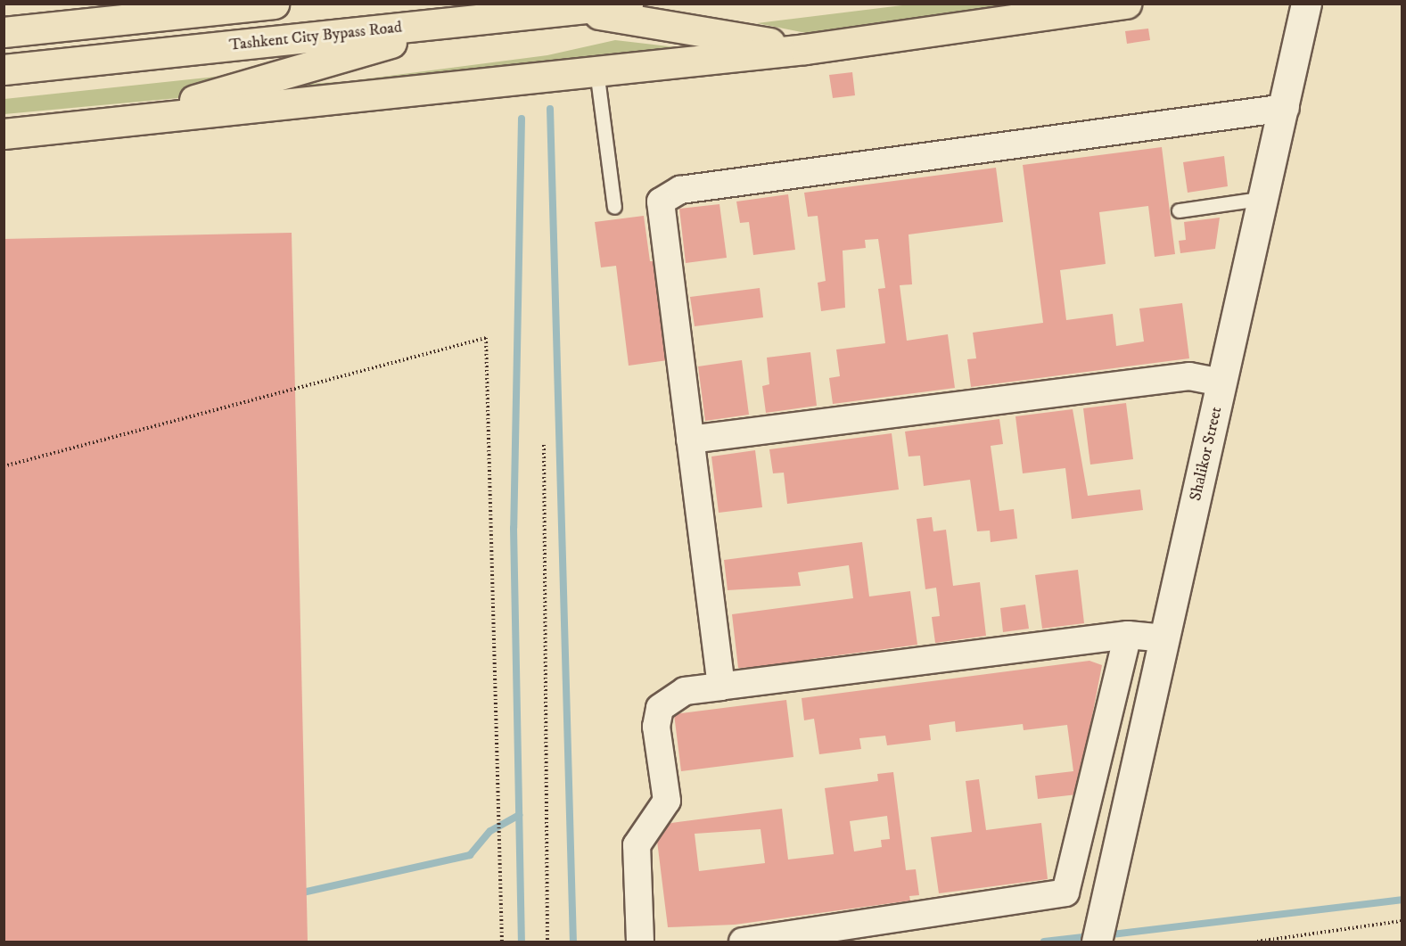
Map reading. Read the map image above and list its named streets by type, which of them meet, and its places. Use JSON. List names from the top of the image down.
{
  "streets": {
    "highway": ["Tashkent City Bypass Road"],
    "street": ["Shаlikor Street"]
  }
}
